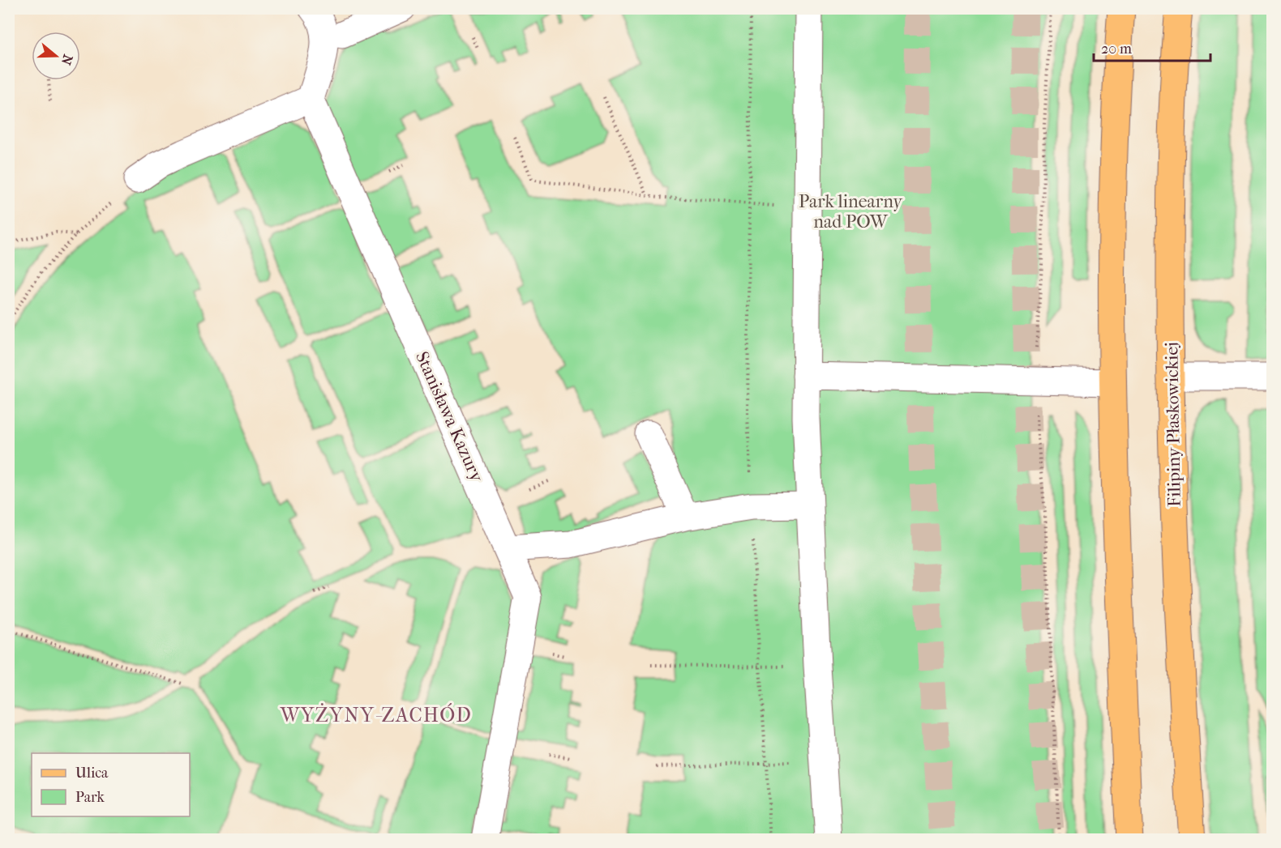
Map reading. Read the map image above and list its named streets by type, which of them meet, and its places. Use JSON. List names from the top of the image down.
{
  "streets": {
    "main road": ["Filipiny Płaskowickiej"],
    "street": ["Stanisława Kazury"]
  },
  "districts": ["WYŻYNY-ZACHÓD"],
  "parks": ["Park linearny nad POW"],
  "legend": ["Ulica", "Park"],
  "scale_bar": "20 m",
  "north": "right"
}
